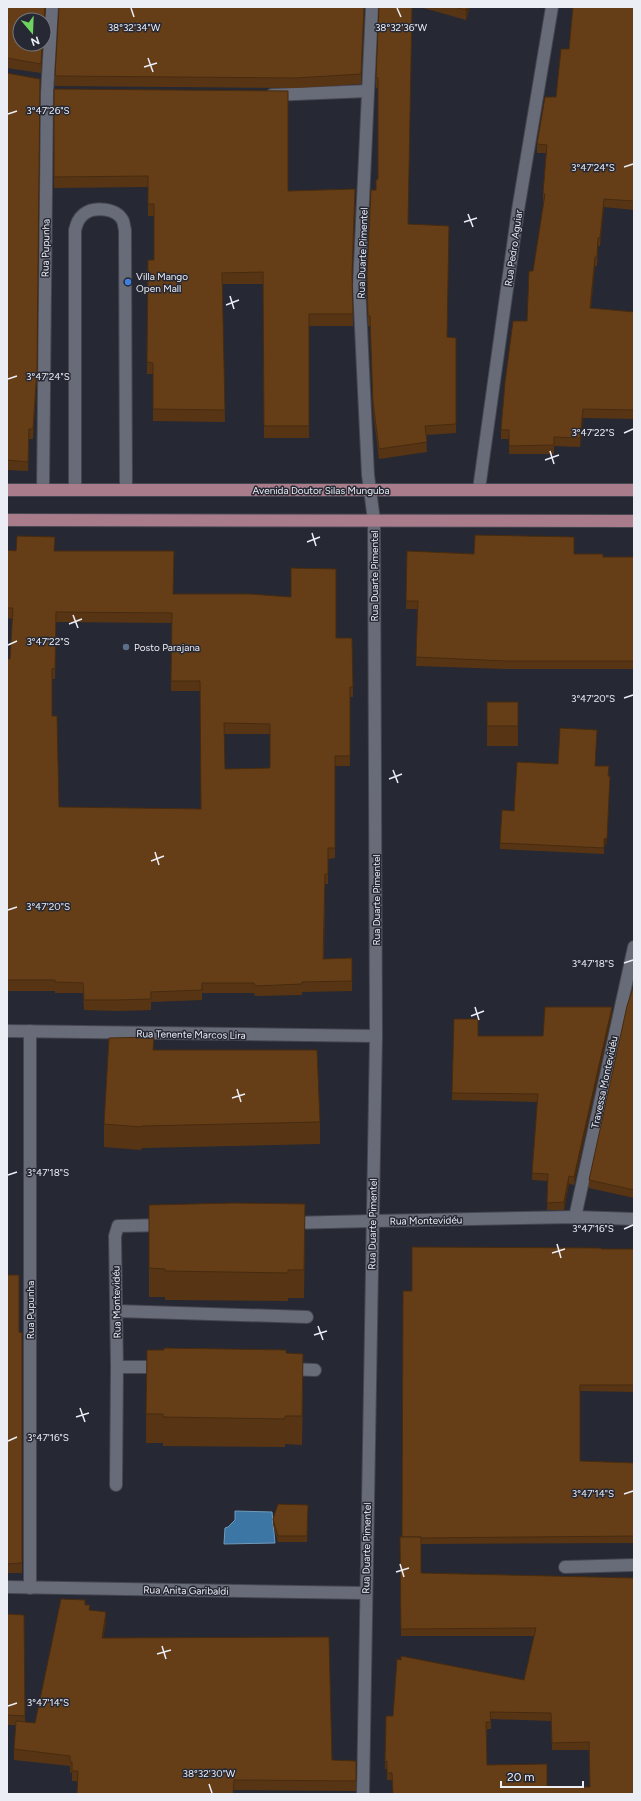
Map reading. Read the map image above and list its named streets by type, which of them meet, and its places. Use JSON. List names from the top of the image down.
{
  "streets": {
    "main road": ["Avenida Doutor Silas Munguba"],
    "street": [
      "Rua Pupunha",
      "Rua Pedro Aguiar",
      "Rua Duarte Pimentel",
      "Rua Tenente Marcos Lira",
      "Travessa Montevidéu",
      "Rua Montevidéu",
      "Rua Anita Garibaldi"
    ]
  },
  "crossings": [
    ["Rua Pupunha", "Avenida Doutor Silas Munguba"],
    ["Rua Pupunha", "Rua Tenente Marcos Lira"],
    ["Rua Pupunha", "Rua Anita Garibaldi"],
    ["Rua Pedro Aguiar", "Avenida Doutor Silas Munguba"],
    ["Rua Duarte Pimentel", "Avenida Doutor Silas Munguba"],
    ["Rua Duarte Pimentel", "Rua Tenente Marcos Lira"],
    ["Rua Duarte Pimentel", "Rua Montevidéu"],
    ["Rua Duarte Pimentel", "Rua Anita Garibaldi"],
    ["Travessa Montevidéu", "Rua Montevidéu"]
  ],
  "places": ["Villa Mango Open Mall", "Posto Parajana"],
  "scale_bar": "20 m",
  "north": "bottom",
  "coordinates": [
    "38°32'36\"W",
    "38°32'34\"W",
    "3°47'26\"S",
    "3°47'24\"S",
    "3°47'22\"S",
    "3°47'20\"S",
    "3°47'18\"S",
    "3°47'16\"S",
    "3°47'14\"S",
    "38°32'30\"W"
  ]
}
